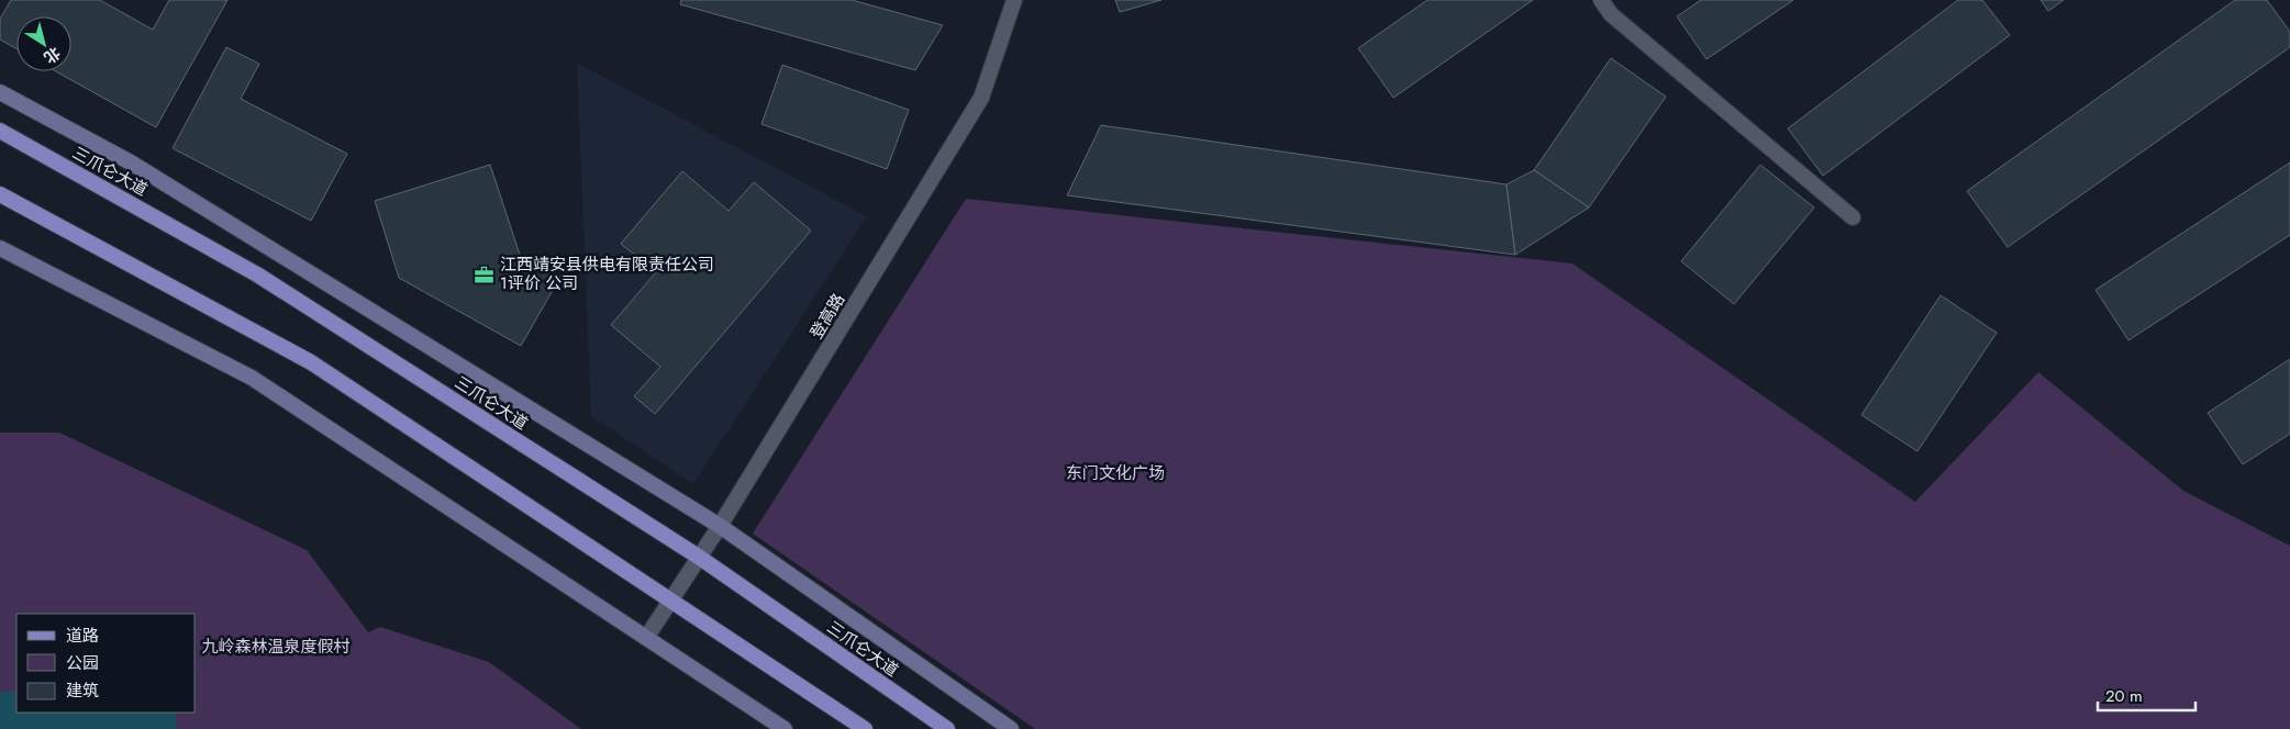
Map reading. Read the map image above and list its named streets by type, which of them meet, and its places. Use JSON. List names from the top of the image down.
{
  "streets": {
    "main road": ["三爪仑大道"],
    "street": ["登高路"]
  },
  "crossings": [
    ["三爪仑大道", "登高路"]
  ],
  "parks": ["东门文化广场", "九岭森林温泉度假村"],
  "places": {
    "office": ["江西靖安县供电有限责任公司 1评价 公司"]
  },
  "legend": ["道路", "公园", "建筑"],
  "scale_bar": "20 m",
  "north": "bottom right"
}
